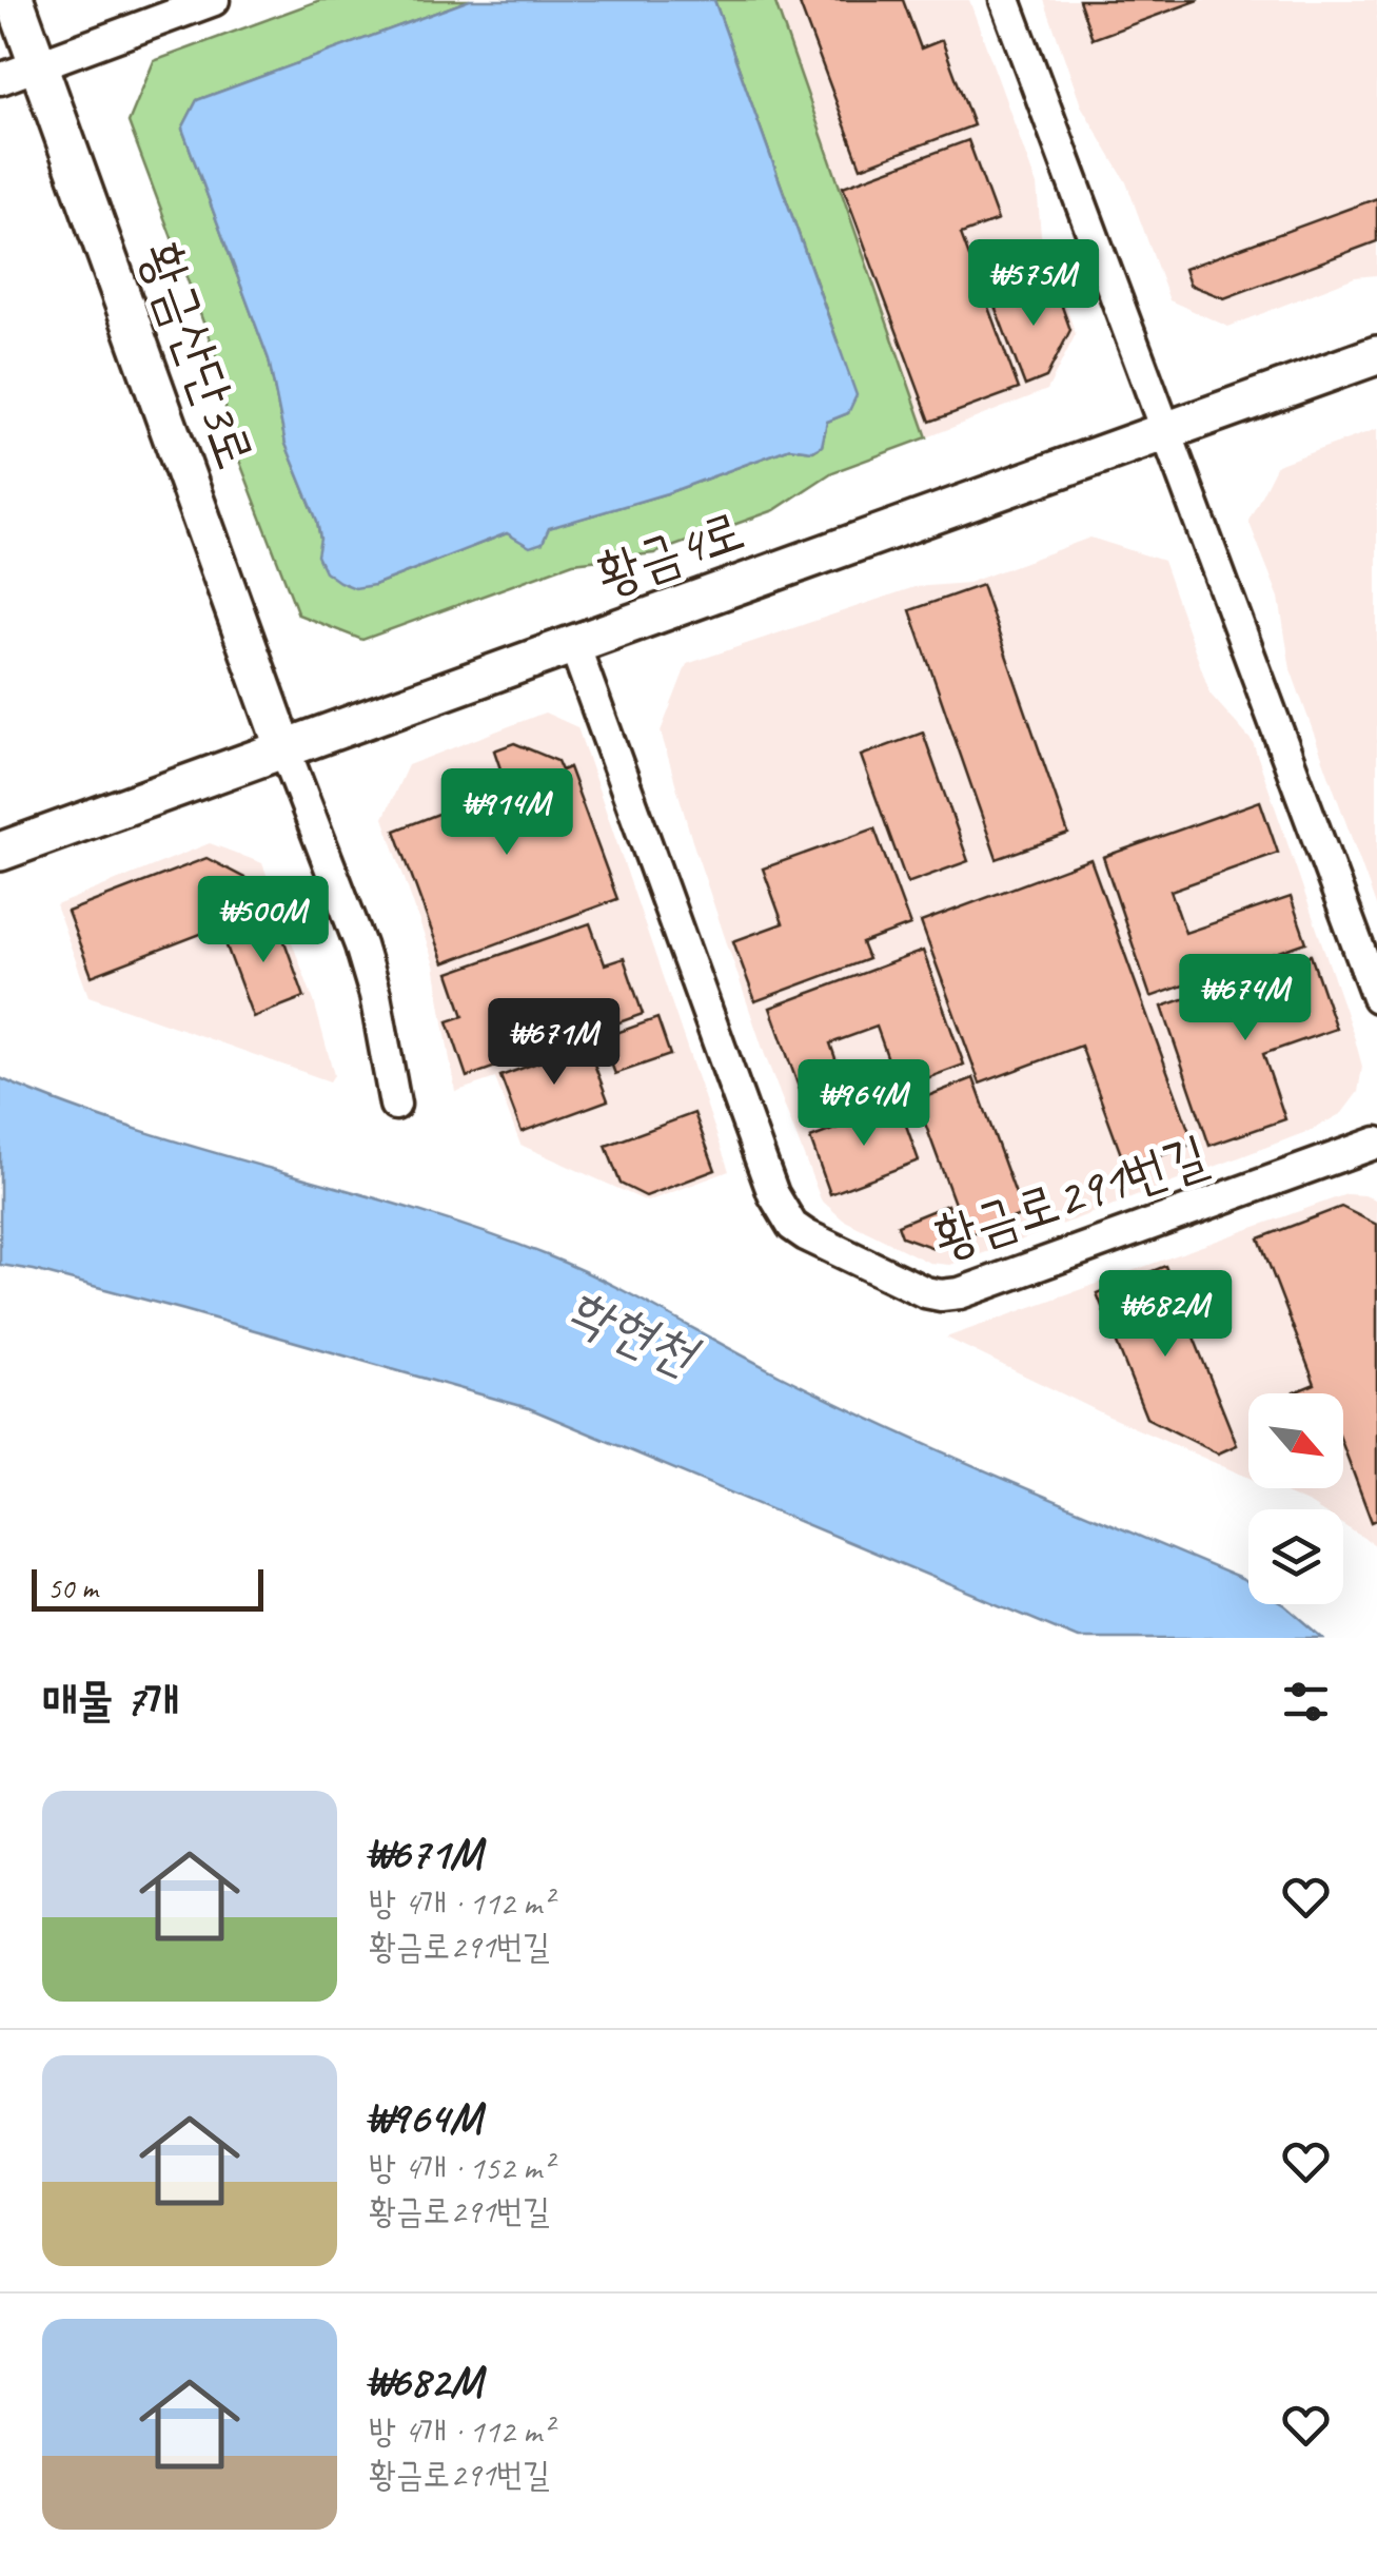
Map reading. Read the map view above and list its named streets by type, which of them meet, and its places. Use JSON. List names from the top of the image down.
{
  "streets": {
    "street": ["황금산단3로", "황금4로", "황금로291번길"]
  },
  "crossings": [
    ["황금산단3로", "황금4로"],
    ["황금4로", "황금로291번길"]
  ],
  "water": ["학현천"],
  "scale_bar": "50 m",
  "north": "bottom right",
  "page": {
    "price": [
      "₩575M",
      "₩914M",
      "₩500M",
      "₩674M",
      "₩671M",
      "₩964M",
      "₩682M"
    ],
    "scale": "50 m",
    "heading": "매물 7개",
    "list": [
      {
        "name": "₩671M",
        "note": "방 4개 · 112 m² · 황금로291번길"
      },
      {
        "name": "₩964M",
        "note": "방 4개 · 152 m² · 황금로291번길"
      },
      {
        "name": "₩682M",
        "note": "방 4개 · 112 m² · 황금로291번길"
      }
    ]
  }
}
